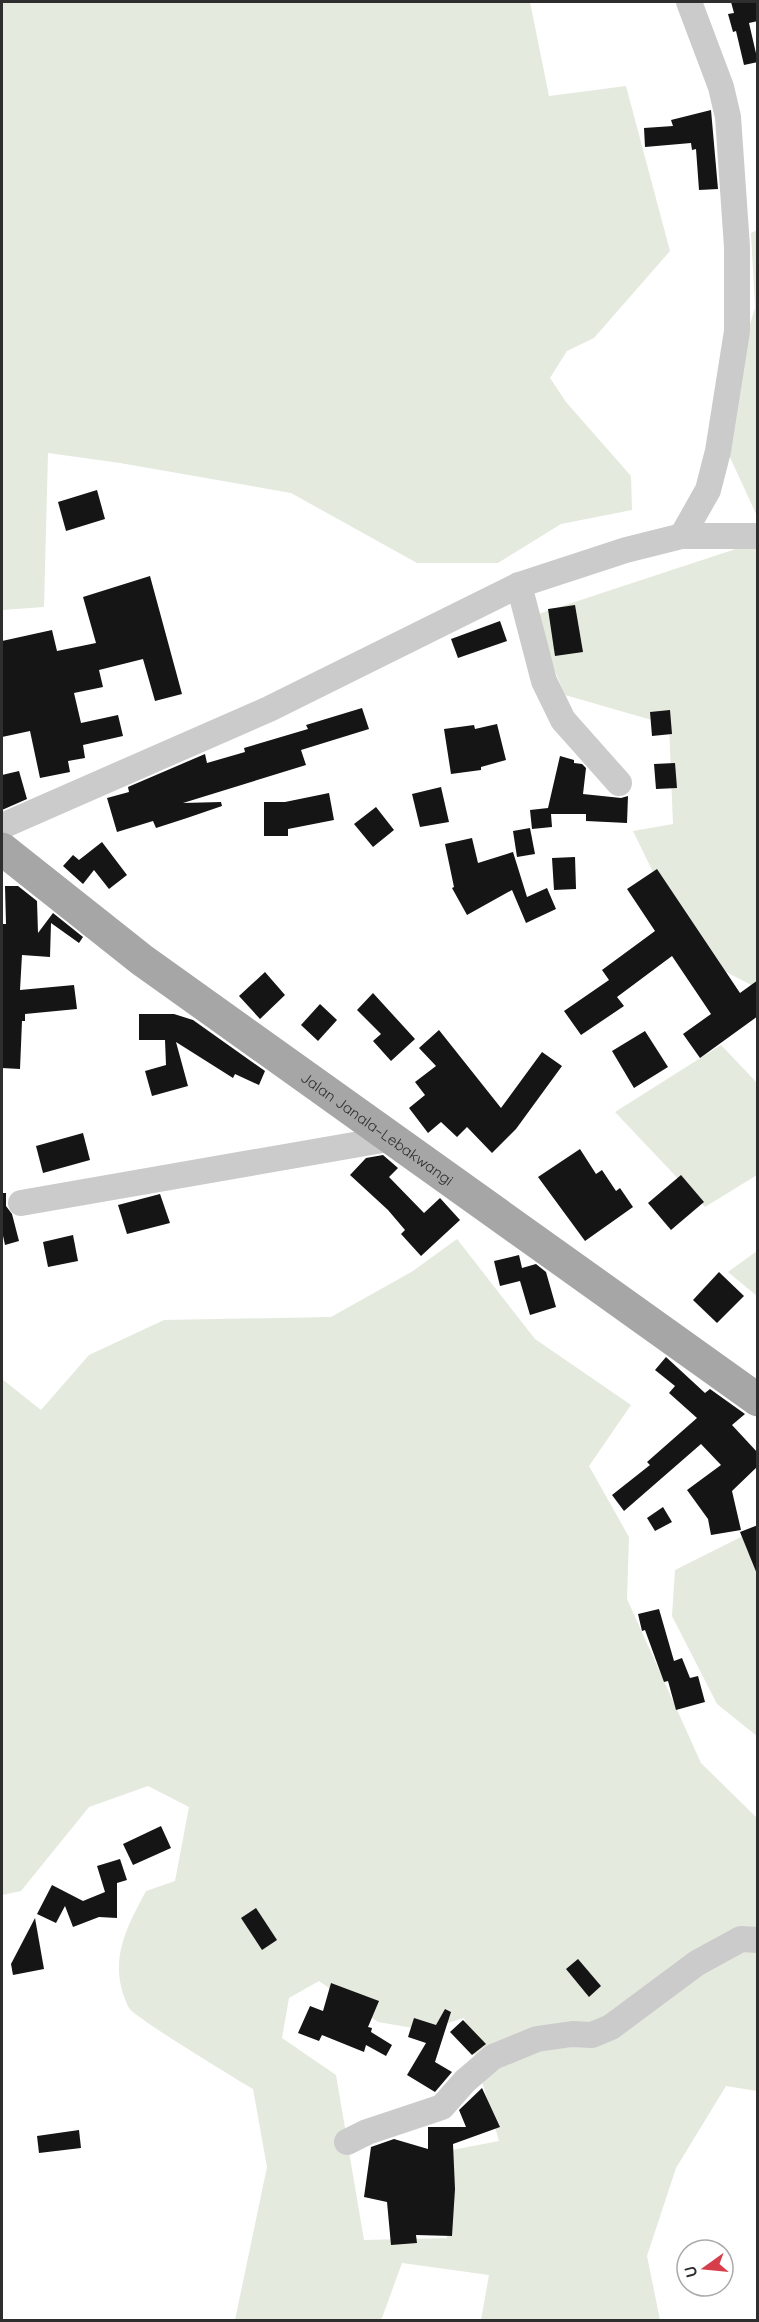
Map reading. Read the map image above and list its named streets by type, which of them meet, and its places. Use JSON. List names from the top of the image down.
{
  "streets": {
    "main road": ["Jalan Janala–Lebakwangi"]
  },
  "north": "left"
}
